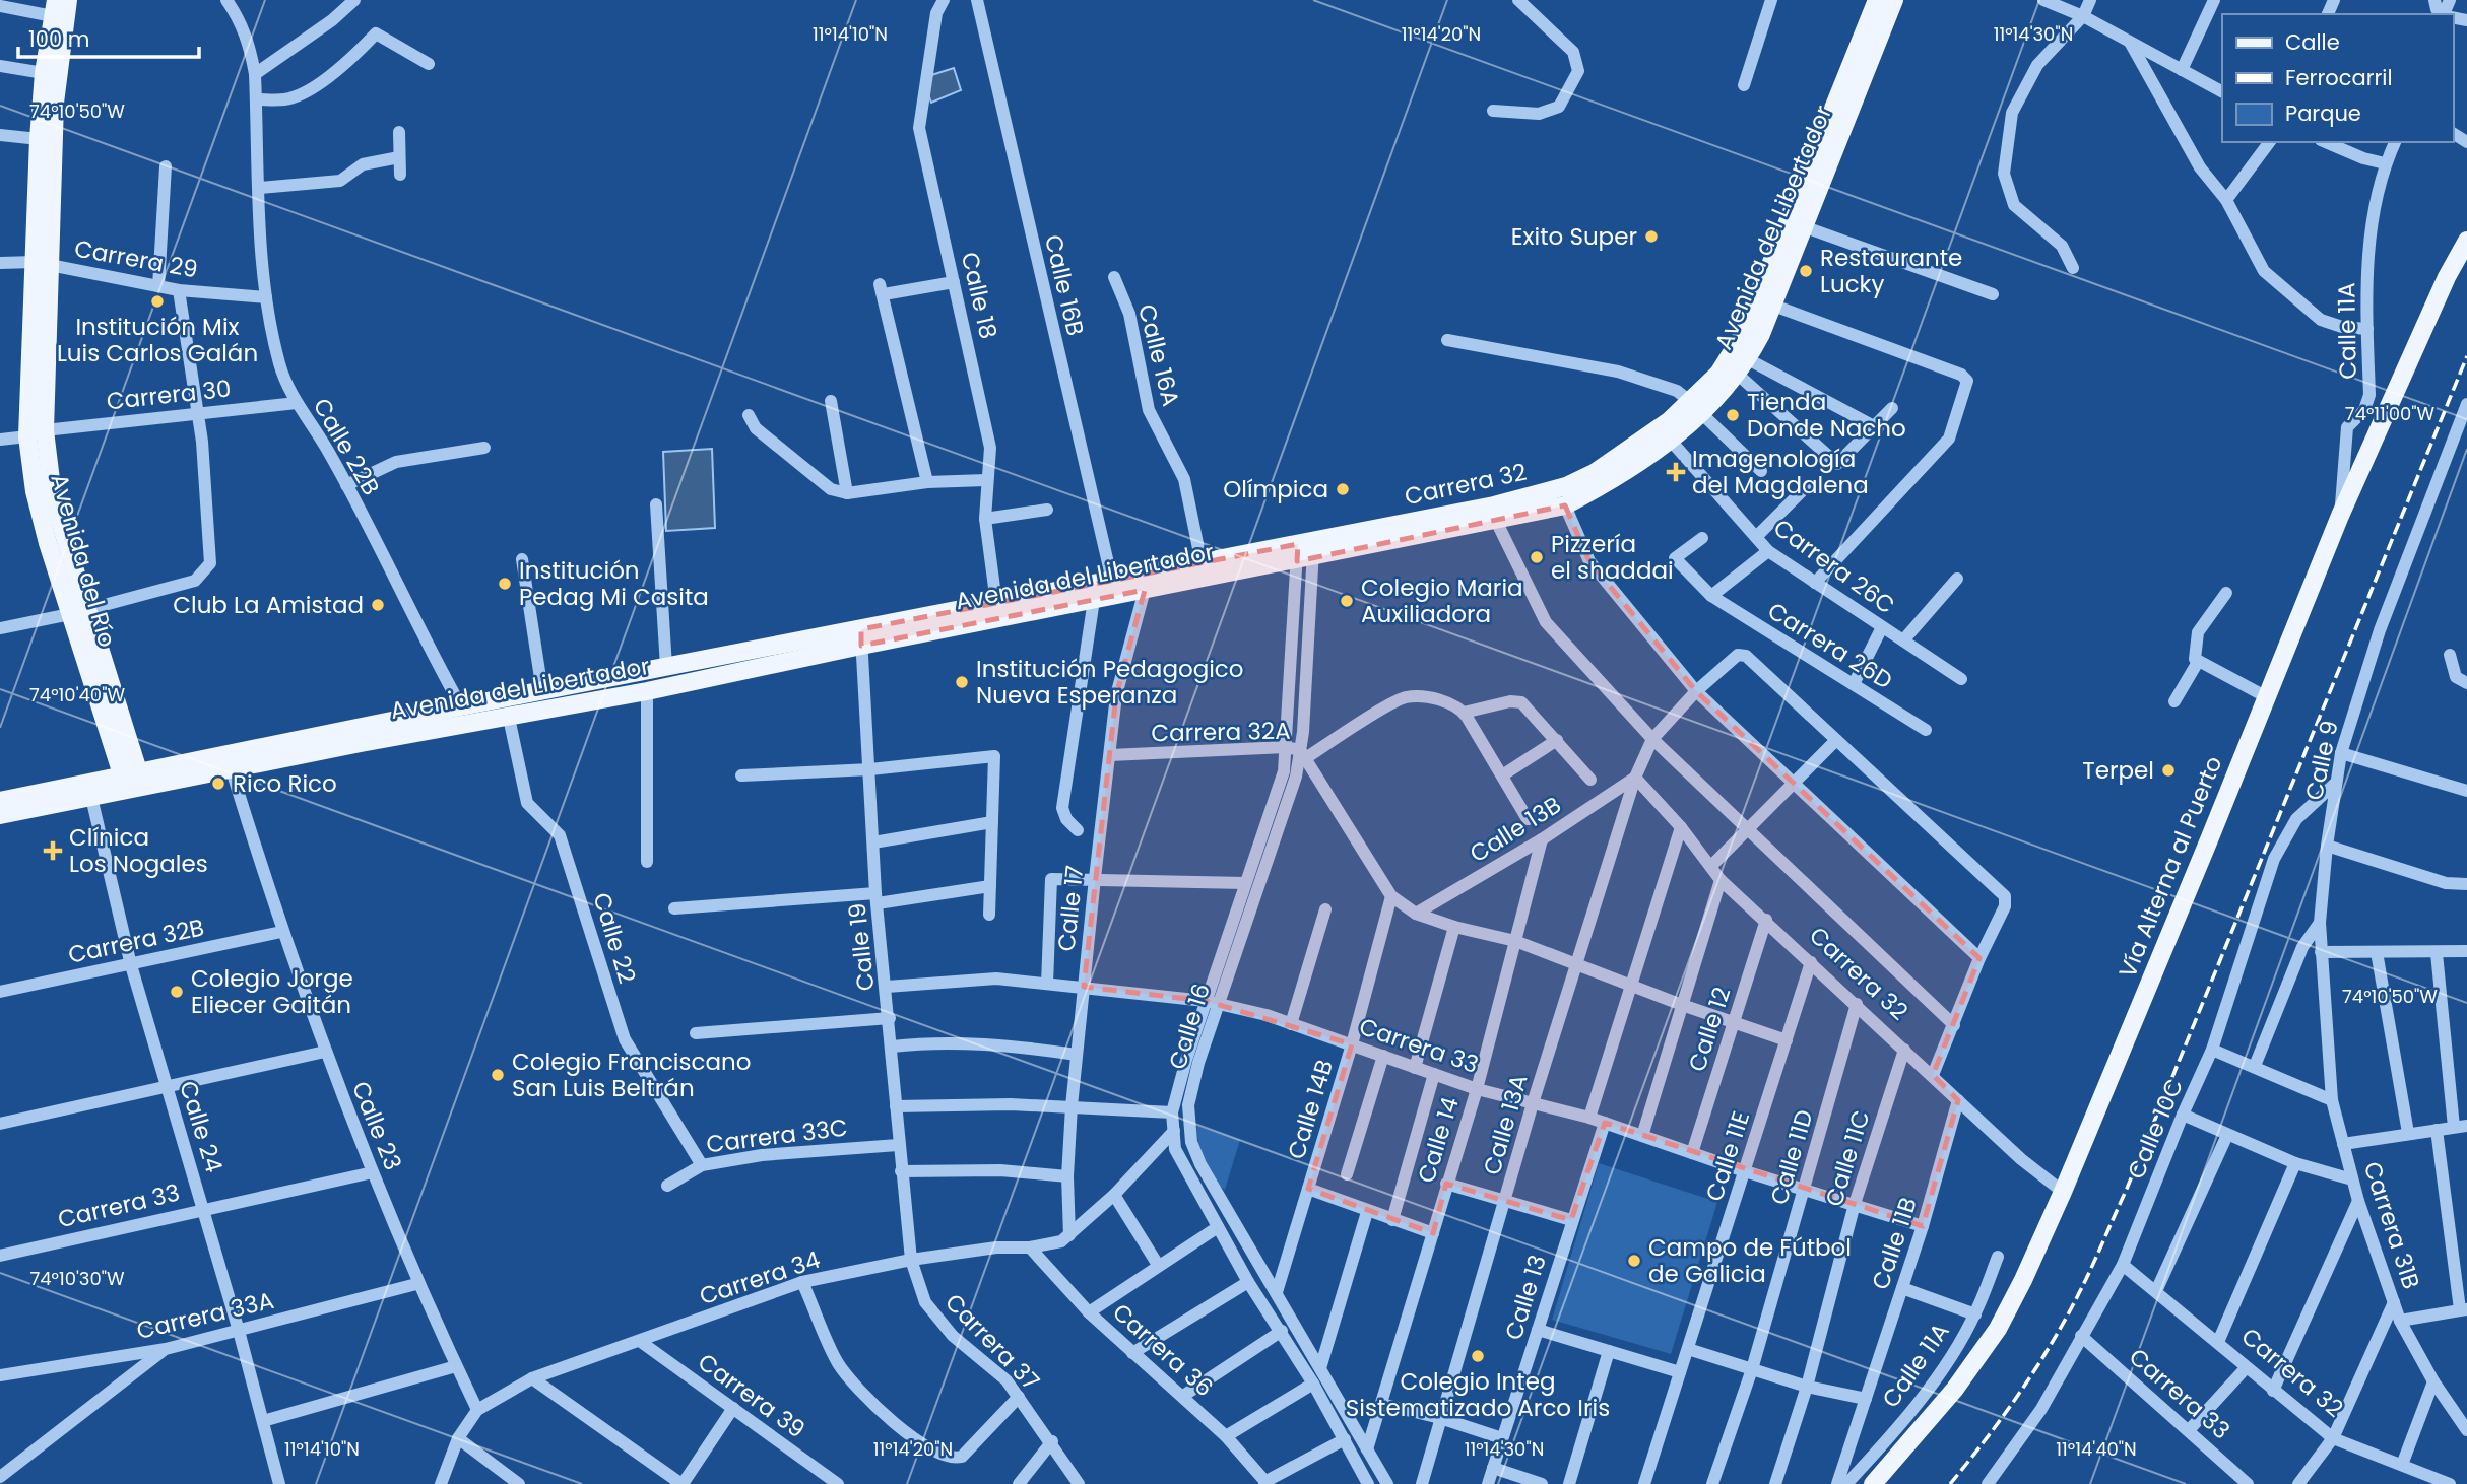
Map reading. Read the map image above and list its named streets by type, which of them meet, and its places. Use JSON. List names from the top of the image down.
{
  "streets": {
    "main road": [
      "Avenida del Libertador",
      "Carrera 32",
      "Avenida del Río",
      "Vía Alterna al Puerto"
    ],
    "street": [
      "Carrera 29",
      "Calle 16B",
      "Calle 18",
      "Calle 11A",
      "Calle 16A",
      "Carrera 30",
      "Calle 22B",
      "Carrera 26C",
      "Carrera 26D",
      "Carrera 32A",
      "Calle 9",
      "Calle 13B",
      "Calle 17",
      "Calle 22",
      "Carrera 32B",
      "Calle 19",
      "Calle 16",
      "Calle 12",
      "Carrera 33",
      "Calle 14B",
      "Calle 13A",
      "Calle 23",
      "Calle 24",
      "Calle 10C",
      "Carrera 33C",
      "Calle 14",
      "Calle 11E",
      "Calle 11D",
      "Calle 11C",
      "Carrera 31B",
      "Calle 11B",
      "Carrera 34",
      "Calle 13",
      "Carrera 33A",
      "Carrera 37",
      "Carrera 36",
      "Carrera 39"
    ]
  },
  "crossings": [
    ["Avenida del Libertador", "Calle 16B"],
    ["Avenida del Libertador", "Calle 18"],
    ["Avenida del Libertador", "Calle 16A"],
    ["Avenida del Libertador", "Calle 22B"],
    ["Avenida del Libertador", "Carrera 32"],
    ["Avenida del Libertador", "Avenida del Río"],
    ["Avenida del Libertador", "Carrera 26C"],
    ["Avenida del Libertador", "Calle 17"],
    ["Avenida del Libertador", "Calle 22"],
    ["Avenida del Libertador", "Calle 19"],
    ["Avenida del Libertador", "Calle 16"],
    ["Avenida del Libertador", "Calle 23"],
    ["Avenida del Libertador", "Calle 24"],
    ["Carrera 29", "Calle 22B"],
    ["Carrera 29", "Avenida del Río"],
    ["Calle 11A", "Vía Alterna al Puerto"],
    ["Carrera 30", "Calle 22B"],
    ["Carrera 30", "Avenida del Río"],
    ["Carrera 32", "Calle 13B"],
    ["Carrera 32", "Vía Alterna al Puerto"],
    ["Carrera 32", "Calle 16"],
    ["Carrera 32", "Calle 12"],
    ["Carrera 32", "Calle 13A"],
    ["Carrera 32", "Calle 10C"],
    ["Carrera 32", "Calle 11E"],
    ["Carrera 32", "Calle 11D"],
    ["Carrera 32", "Calle 11C"],
    ["Carrera 32", "Calle 11B"],
    ["Carrera 32A", "Calle 13B"],
    ["Carrera 32A", "Calle 17"],
    ["Carrera 32A", "Calle 16"],
    ["Carrera 32A", "Calle 12"],
    ["Carrera 32A", "Calle 14B"],
    ["Carrera 32A", "Calle 13A"],
    ["Carrera 32A", "Calle 14"],
    ["Carrera 32A", "Calle 11E"],
    ["Calle 9", "Calle 10C"],
    ["Calle 9", "Carrera 31B"],
    ["Calle 13B", "Calle 13A"],
    ["Calle 13B", "Calle 14"],
    ["Calle 17", "Carrera 33"],
    ["Calle 17", "Carrera 34"],
    ["Calle 22", "Carrera 33C"],
    ["Carrera 32B", "Calle 23"],
    ["Carrera 32B", "Calle 24"],
    ["Calle 19", "Carrera 33"],
    ["Calle 19", "Carrera 33C"],
    ["Calle 19", "Carrera 34"],
    ["Calle 19", "Carrera 37"],
    ["Calle 16", "Carrera 33"],
    ["Calle 16", "Calle 14B"],
    ["Calle 16", "Calle 14"],
    ["Calle 12", "Carrera 33"],
    ["Carrera 33", "Calle 14B"],
    ["Carrera 33", "Calle 13A"],
    ["Carrera 33", "Calle 23"],
    ["Carrera 33", "Calle 24"],
    ["Carrera 33", "Calle 10C"],
    ["Carrera 33", "Calle 14"],
    ["Carrera 33", "Calle 11E"],
    ["Carrera 33", "Calle 11D"],
    ["Carrera 33", "Calle 11C"],
    ["Carrera 33", "Calle 11B"],
    ["Carrera 33", "Calle 13"],
    ["Calle 23", "Carrera 34"],
    ["Calle 23", "Carrera 33A"],
    ["Calle 24", "Carrera 33A"],
    ["Carrera 34", "Carrera 37"],
    ["Carrera 34", "Carrera 36"],
    ["Carrera 34", "Carrera 39"]
  ],
  "places": {
    "other": [
      "Exito Super",
      "Restaurante Lucky",
      "Institución Mix Luis Carlos Galán",
      "Tienda Donde Nacho",
      "Olímpica",
      "Pizzería el shaddai",
      "Institución Pedag Mi Casita",
      "Colegio Maria Auxiliadora",
      "Club La Amistad",
      "Institución Pedagogico Nueva Esperanza",
      "Terpel",
      "Rico Rico",
      "Colegio Jorge Eliecer Gaitán",
      "Colegio Franciscano San Luis Beltrán",
      "Campo de Fútbol de Galicia",
      "Colegio Integ Sistematizado Arco Iris"
    ],
    "health": ["Imagenología del Magdalena", "Clínica Los Nogales"]
  },
  "legend": ["Calle", "Ferrocarril", "Parque"],
  "scale_bar": "100 m",
  "coordinates": [
    "11°14'10\"N",
    "11°14'20\"N",
    "11°14'30\"N",
    "74°10'50\"W",
    "74°11'00\"W",
    "74°10'40\"W",
    "74°10'30\"W",
    "11°14'40\"N"
  ]
}
